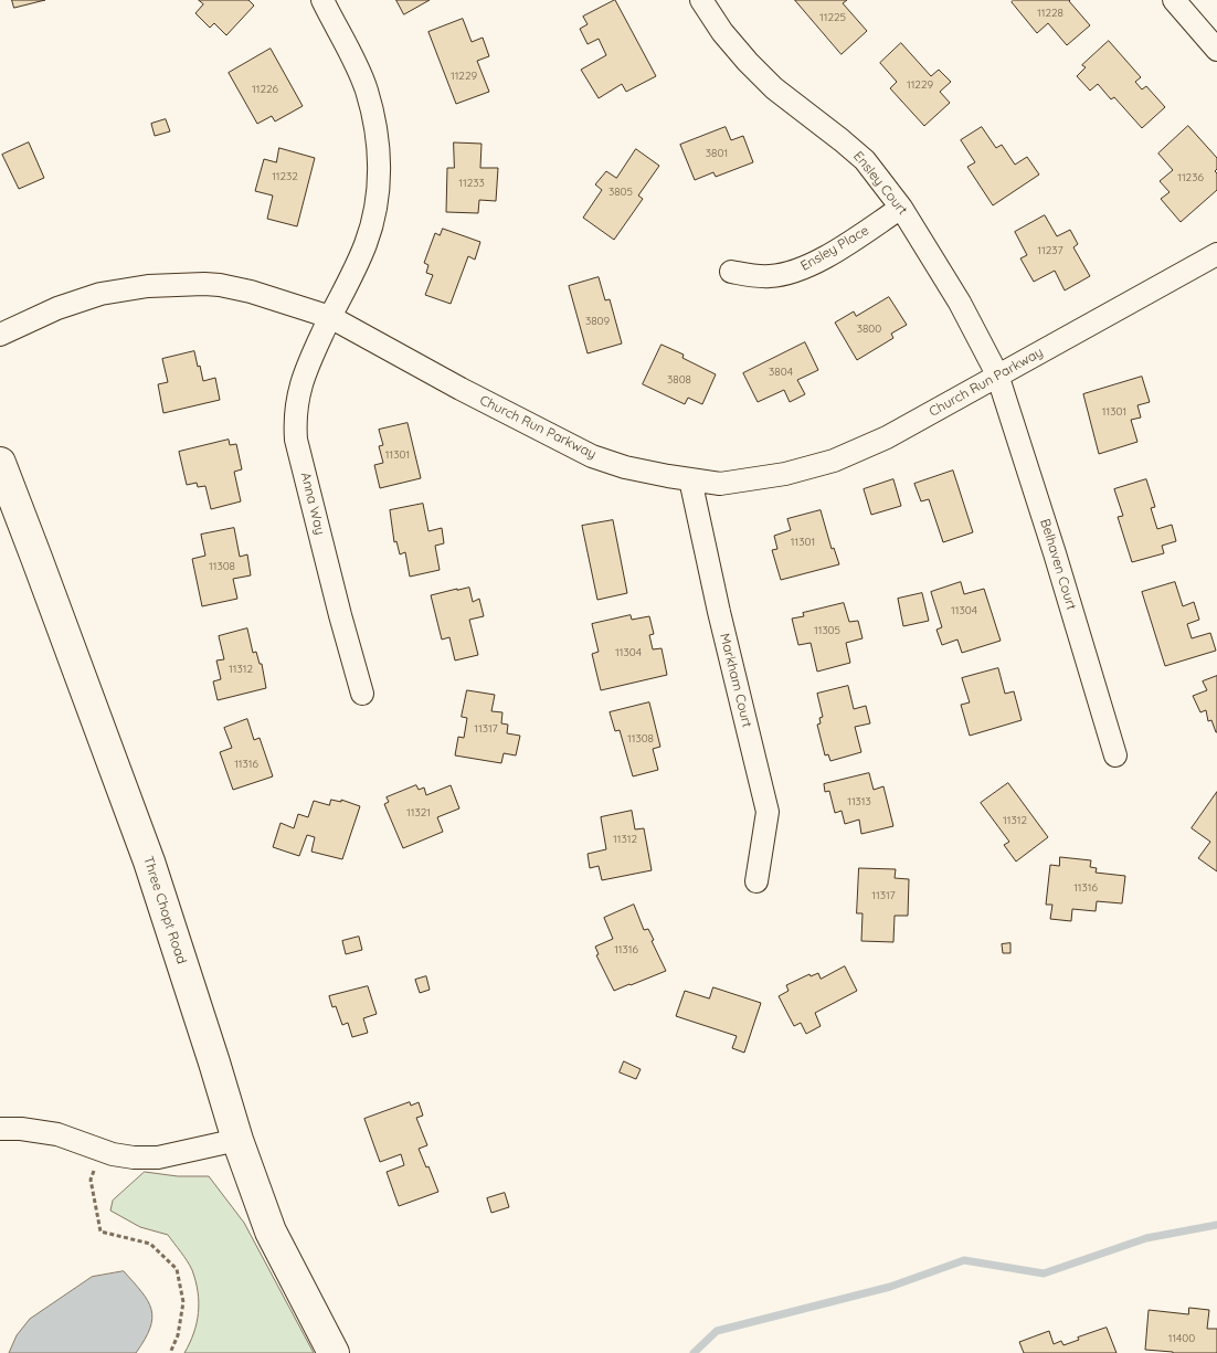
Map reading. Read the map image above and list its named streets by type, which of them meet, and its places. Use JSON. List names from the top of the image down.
{
  "streets": {
    "main road": ["Three Chopt Road"],
    "street": [
      "Ensley Court",
      "Ensley Place",
      "Church Run Parkway",
      "Anna Way",
      "Belhaven Court",
      "Markham Court"
    ]
  },
  "crossings": [
    ["Ensley Court", "Ensley Place"],
    ["Ensley Court", "Church Run Parkway"],
    ["Ensley Court", "Belhaven Court"],
    ["Church Run Parkway", "Anna Way"],
    ["Church Run Parkway", "Belhaven Court"],
    ["Church Run Parkway", "Markham Court"]
  ],
  "house_numbers": [
    "11228",
    "11225",
    "11229",
    "11229",
    "11226",
    "3801",
    "11232",
    "11236",
    "11233",
    "3805",
    "11237",
    "3809",
    "3800",
    "3804",
    "3808",
    "11301",
    "11301",
    "11301",
    "11308",
    "11304",
    "11305",
    "11304",
    "11312",
    "11317",
    "11308",
    "11316",
    "11313",
    "11321",
    "11312",
    "11312",
    "11316",
    "11317",
    "11316",
    "11400"
  ]
}
